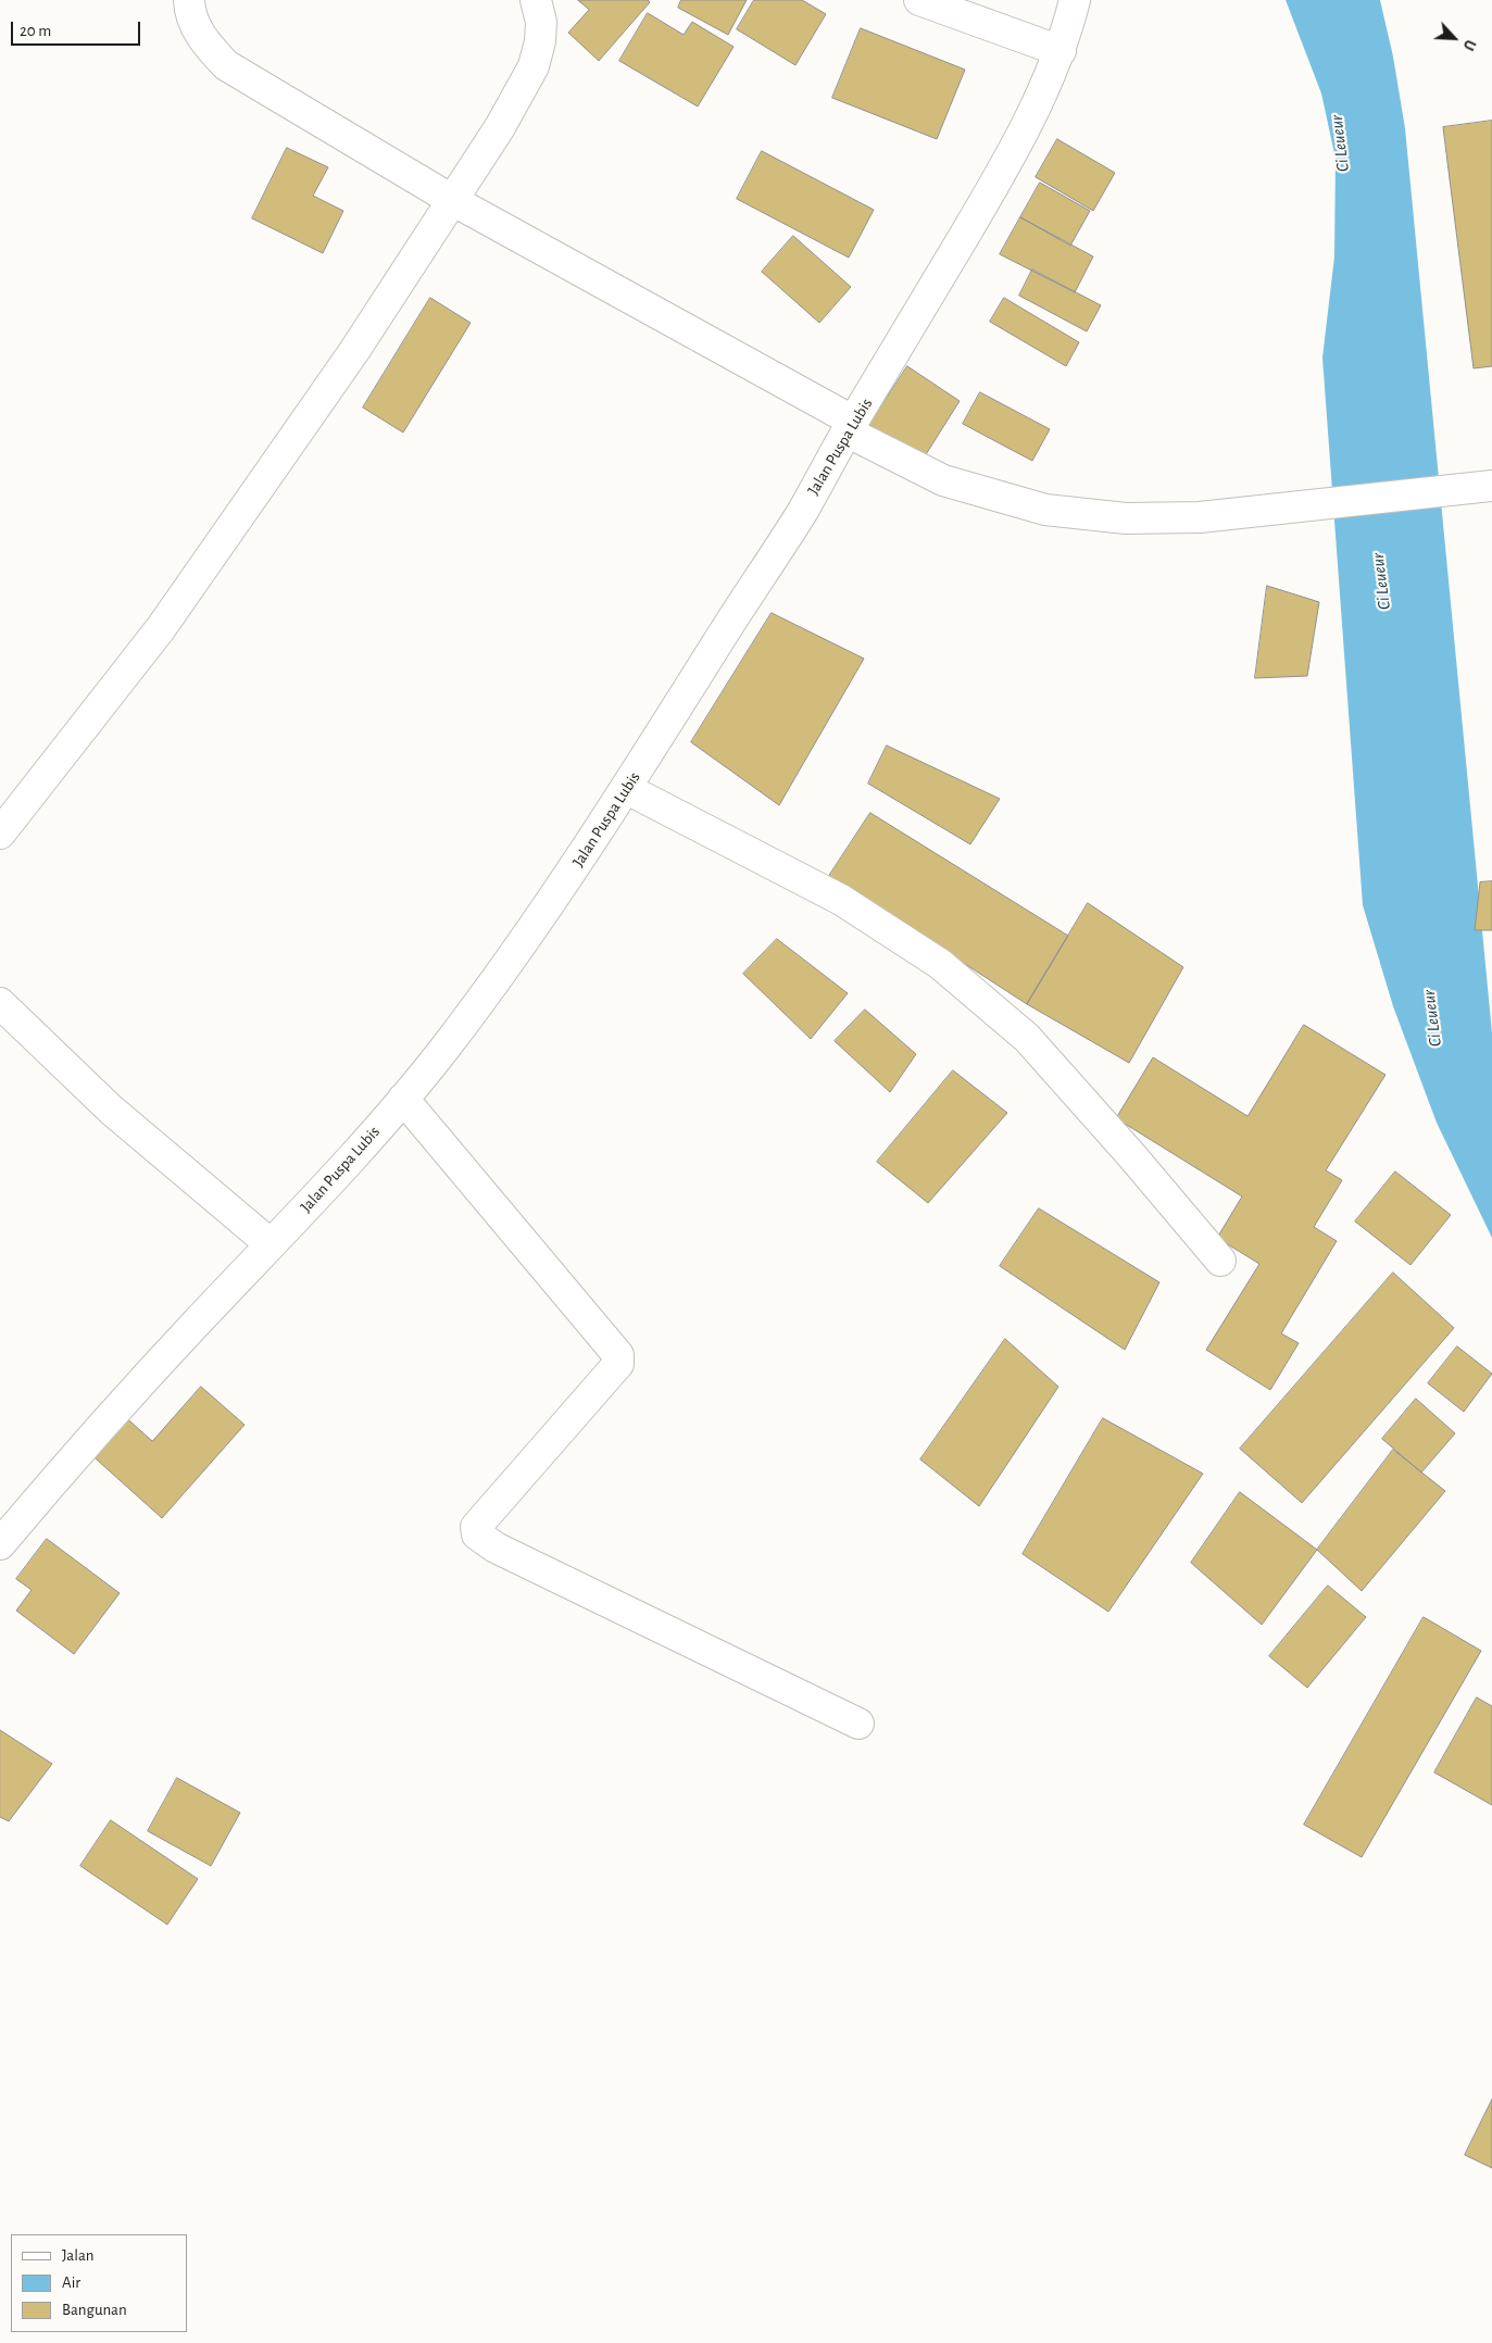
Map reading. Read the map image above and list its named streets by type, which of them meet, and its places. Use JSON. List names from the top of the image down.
{
  "streets": {
    "street": ["Jalan Puspa Lubis"]
  },
  "water": ["Ci Leueur"],
  "legend": ["Jalan", "Air", "Bangunan"],
  "scale_bar": "20 m",
  "north": "bottom right"
}
